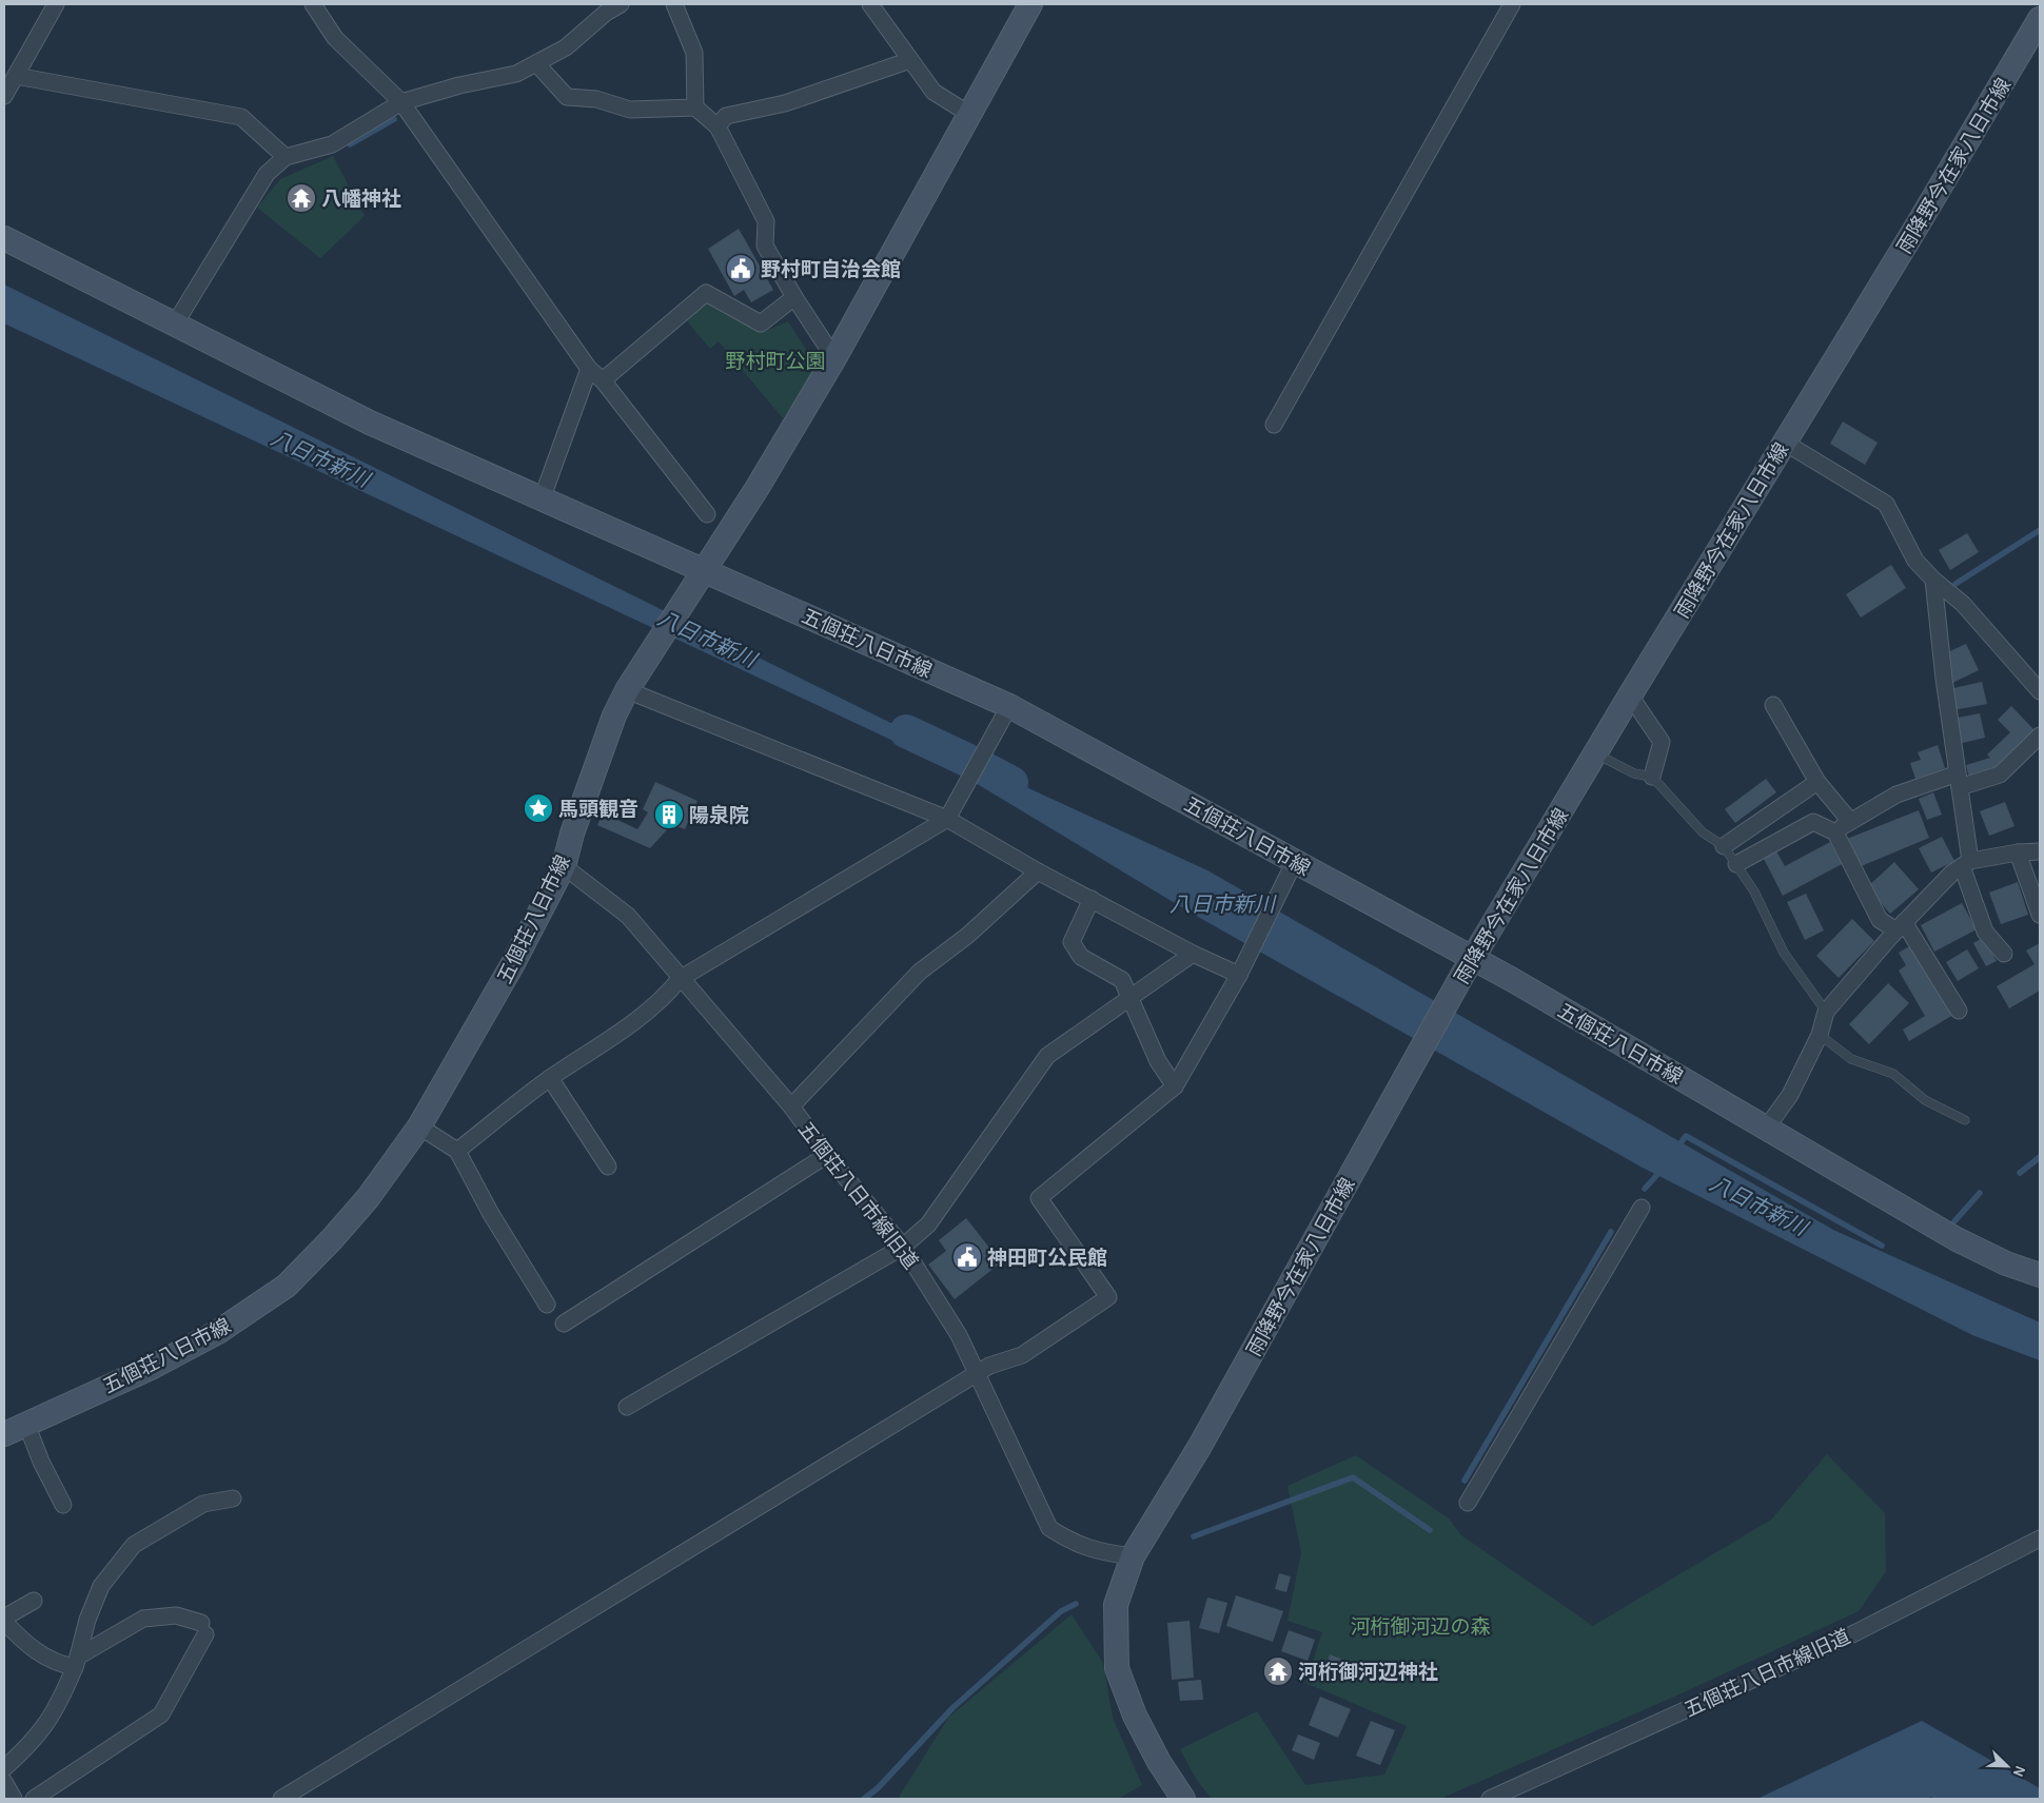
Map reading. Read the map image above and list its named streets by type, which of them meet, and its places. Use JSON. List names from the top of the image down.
{
  "streets": {
    "main road": ["雨降野今在家八日市線", "五個荘八日市線"],
    "street": ["五個荘八日市線旧道"]
  },
  "crossings": [
    ["雨降野今在家八日市線", "五個荘八日市線"],
    ["雨降野今在家八日市線", "五個荘八日市線旧道"],
    ["五個荘八日市線", "五個荘八日市線旧道"]
  ],
  "water": ["八日市新川"],
  "parks": ["野村町公園", "河桁御河辺の森"],
  "places": {
    "temple": ["八幡神社", "河桁御河辺神社"],
    "public building": ["野村町自治会館", "神田町公民館"],
    "place": ["馬頭観音"],
    "building": ["陽泉院"]
  },
  "north": "bottom right"
}
